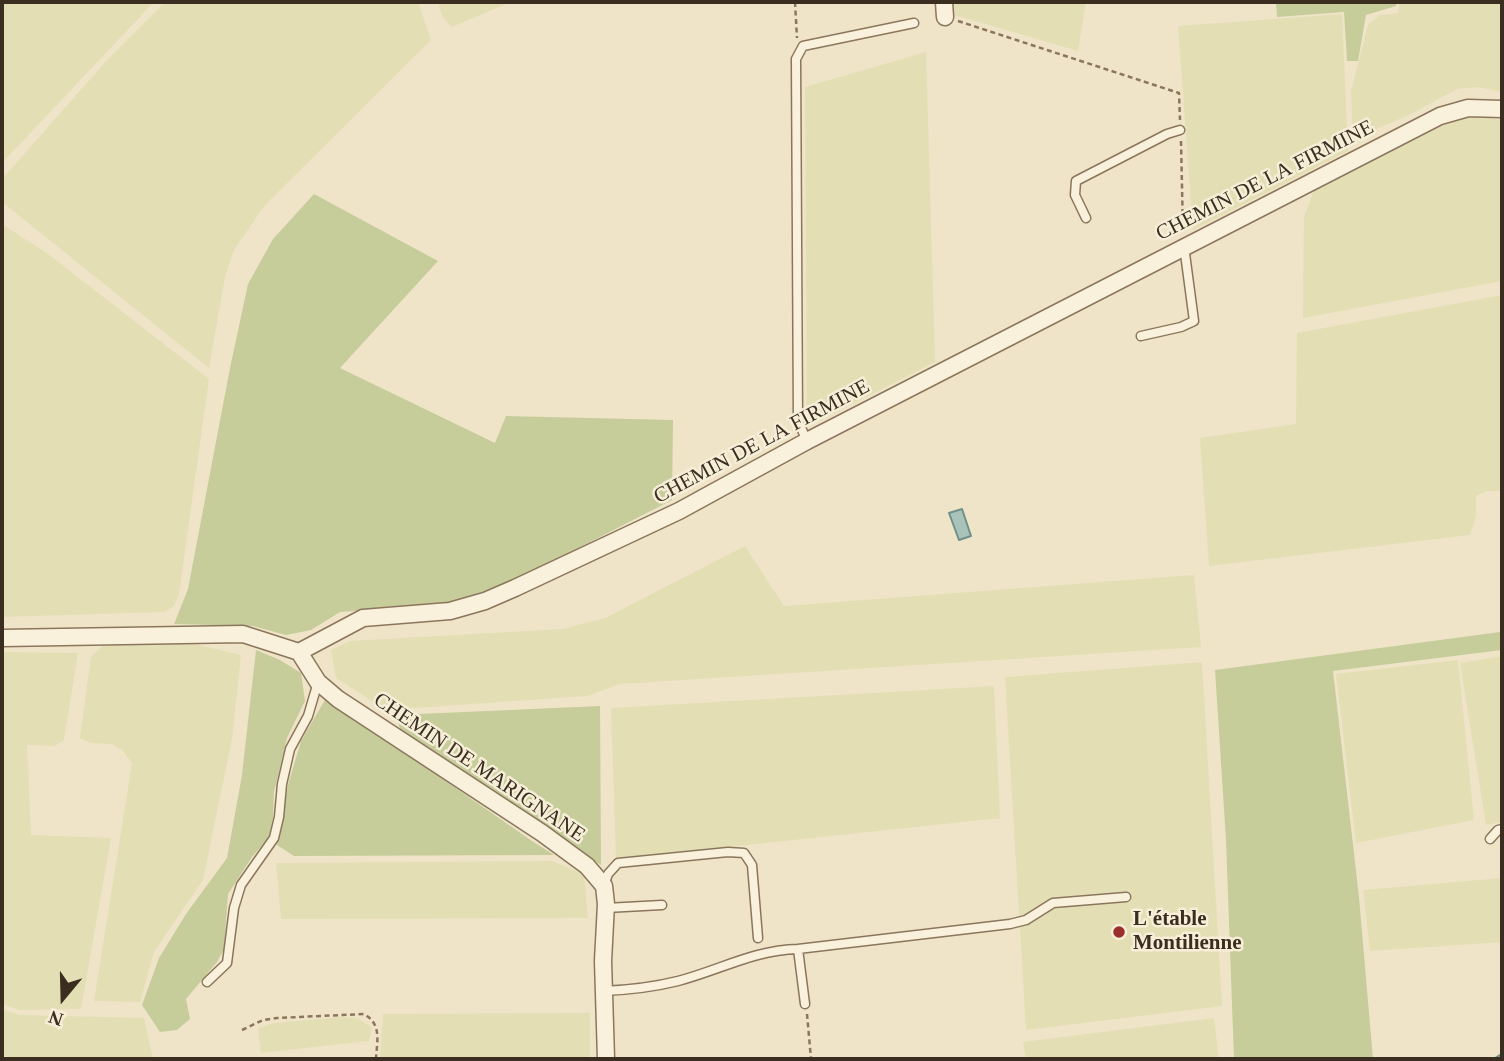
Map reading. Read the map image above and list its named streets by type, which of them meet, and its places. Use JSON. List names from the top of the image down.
{
  "streets": {
    "street": ["CHEMIN DE LA FIRMINE", "CHEMIN DE MARIGNANE"]
  },
  "crossings": [
    ["CHEMIN DE LA FIRMINE", "CHEMIN DE MARIGNANE"]
  ],
  "places": ["L'étable Montilienne"],
  "north": "bottom"
}
